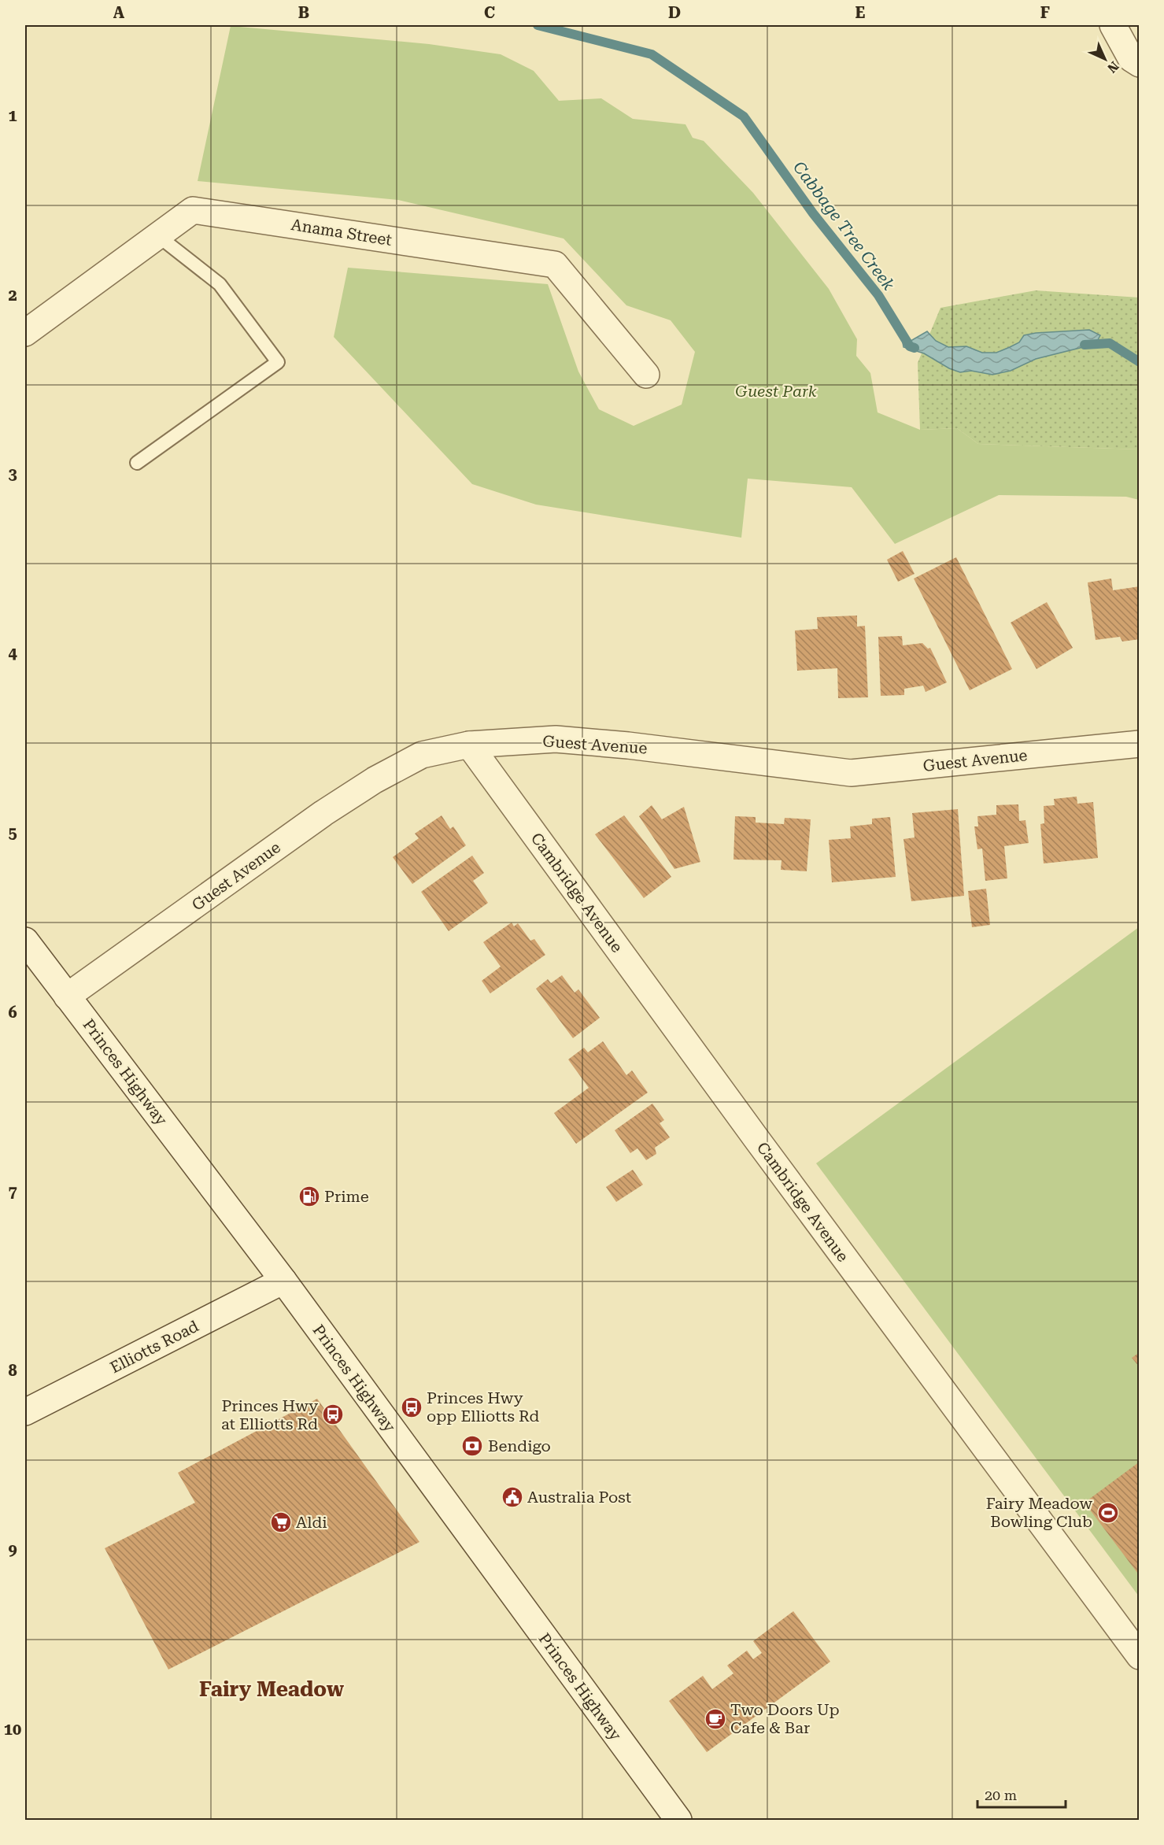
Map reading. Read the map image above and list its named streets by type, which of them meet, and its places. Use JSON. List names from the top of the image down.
{
  "streets": {
    "street": [
      "Anama Street",
      "Guest Avenue",
      "Cambridge Avenue",
      "Princes Highway",
      "Elliotts Road"
    ]
  },
  "crossings": [
    ["Guest Avenue", "Cambridge Avenue"],
    ["Guest Avenue", "Princes Highway"],
    ["Princes Highway", "Elliotts Road"]
  ],
  "districts": ["Fairy Meadow"],
  "water": ["Cabbage Tree Creek"],
  "parks": ["Guest Park"],
  "places": {
    "fuel station": ["Prime"],
    "bus stop": ["Princes Hwy opp Elliotts Rd", "Princes Hwy at Elliotts Rd"],
    "bank": ["Bendigo"],
    "public building": ["Australia Post"],
    "sports": ["Fairy Meadow Bowling Club"],
    "supermarket": ["Aldi"],
    "cafe": ["Two Doors Up Cafe & Bar"]
  },
  "scale_bar": "20 m",
  "north": "bottom right",
  "grid": {
    "columns": [
      "A",
      "B",
      "C",
      "D",
      "E",
      "F"
    ],
    "rows": [
      "1",
      "2",
      "3",
      "4",
      "5",
      "6",
      "7",
      "8",
      "9",
      "10"
    ]
  }
}
